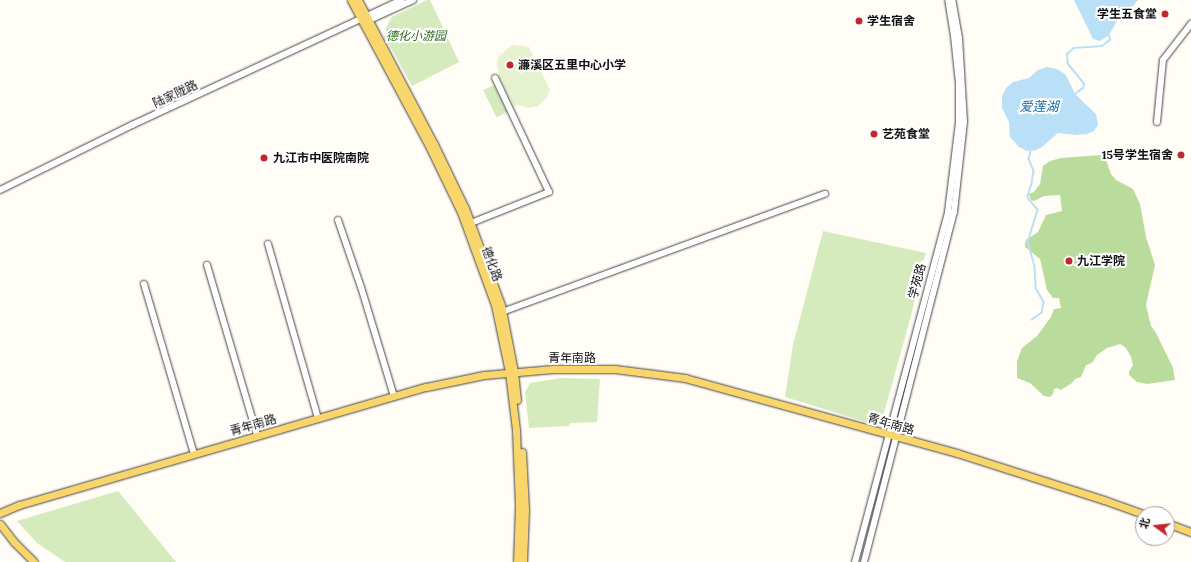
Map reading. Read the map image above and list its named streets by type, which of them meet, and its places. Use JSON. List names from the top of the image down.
{
  "streets": {
    "main road": ["德化路", "青年南路"],
    "street": ["陆家陇路", "学苑路"]
  },
  "crossings": [
    ["陆家陇路", "德化路"],
    ["德化路", "青年南路"],
    ["学苑路", "青年南路"]
  ],
  "water": ["爱莲湖"],
  "parks": ["德化小游园"],
  "places": [
    "学生五食堂",
    "学生宿舍",
    "濂溪区五里中心小学",
    "艺苑食堂",
    "15号学生宿舍",
    "九江市中医院南院",
    "九江学院"
  ],
  "north": "left"
}
